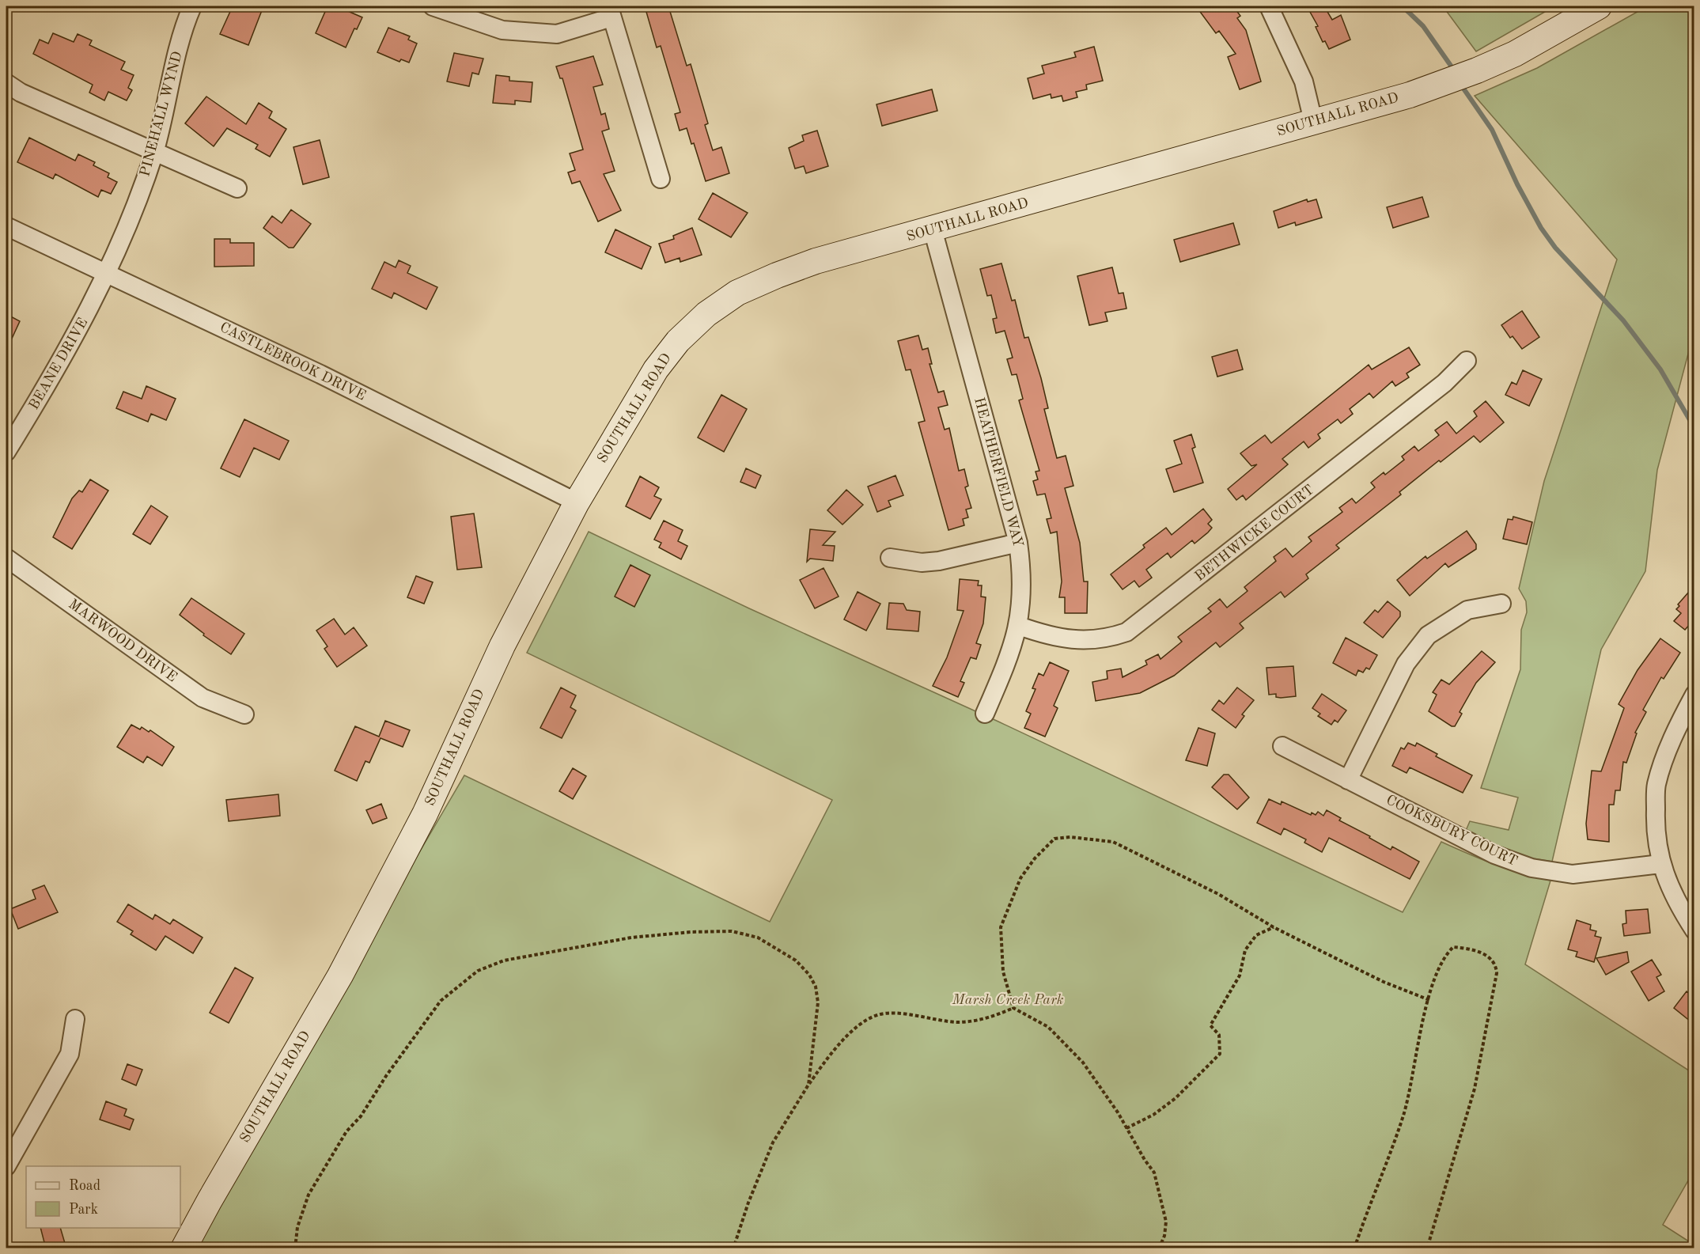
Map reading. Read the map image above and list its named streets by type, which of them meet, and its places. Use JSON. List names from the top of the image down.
{
  "streets": {
    "street": [
      "PINEHALL WYND",
      "SOUTHALL ROAD",
      "CASTLEBROOK DRIVE",
      "BEANE DRIVE",
      "HEATHERFIELD WAY",
      "BETHWICKE COURT",
      "MARWOOD DRIVE",
      "COOKSBURY COURT"
    ]
  },
  "crossings": [
    ["PINEHALL WYND", "CASTLEBROOK DRIVE"],
    ["PINEHALL WYND", "BEANE DRIVE"],
    ["SOUTHALL ROAD", "CASTLEBROOK DRIVE"],
    ["SOUTHALL ROAD", "HEATHERFIELD WAY"],
    ["CASTLEBROOK DRIVE", "BEANE DRIVE"],
    ["HEATHERFIELD WAY", "BETHWICKE COURT"]
  ],
  "parks": ["Marsh Creek Park"],
  "legend": ["Road", "Park"]
}
